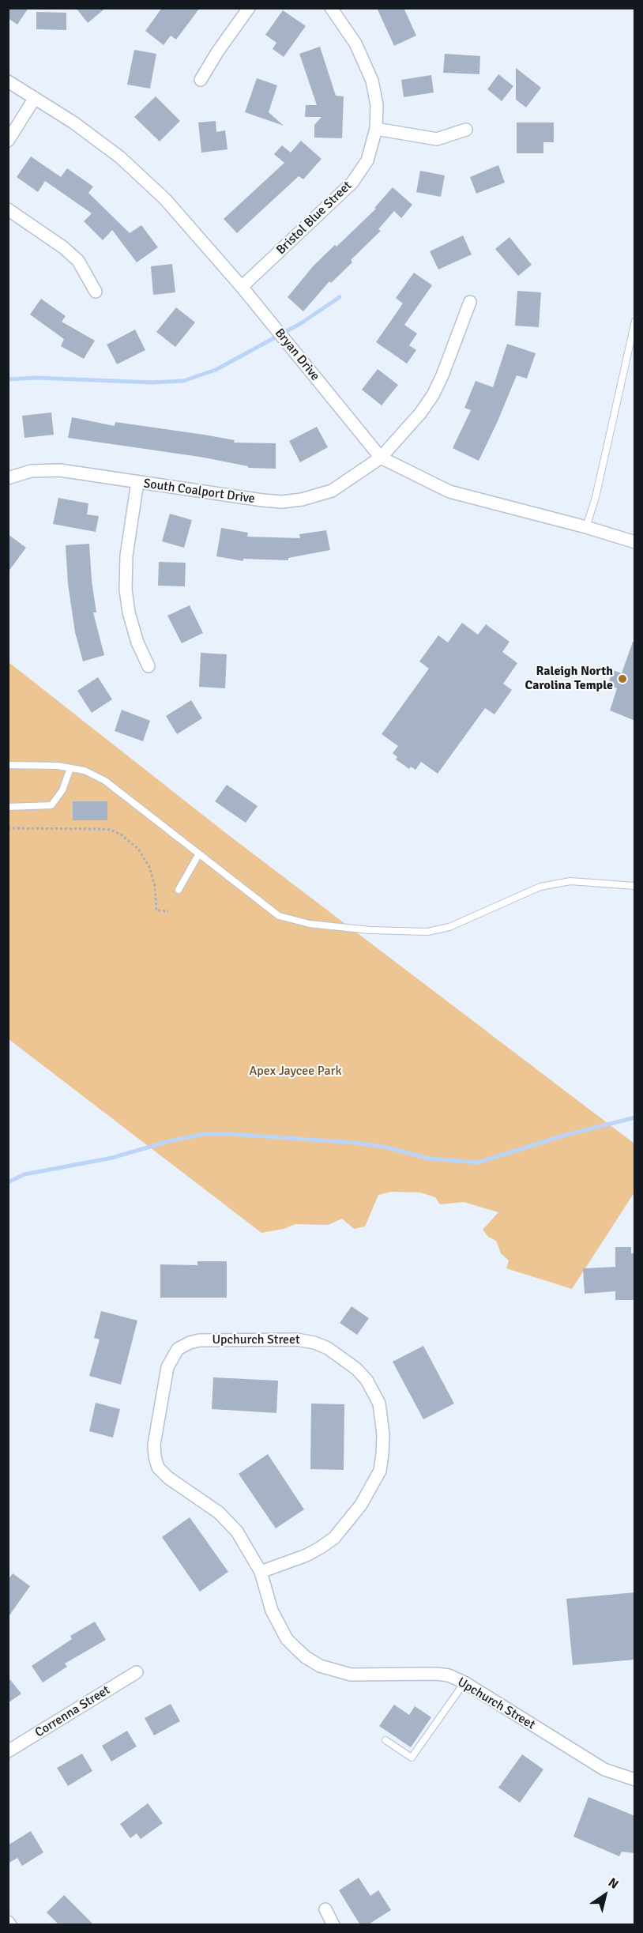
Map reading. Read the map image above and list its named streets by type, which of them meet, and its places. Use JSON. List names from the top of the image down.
{
  "streets": {
    "street": [
      "Bristol Blue Street",
      "Bryan Drive",
      "South Coalport Drive",
      "Upchurch Street",
      "Correnna Street"
    ]
  },
  "crossings": [
    ["Bristol Blue Street", "Bryan Drive"],
    ["Bryan Drive", "South Coalport Drive"]
  ],
  "parks": ["Apex Jaycee Park"],
  "places": ["Raleigh North Carolina Temple"],
  "north": "top right"
}
